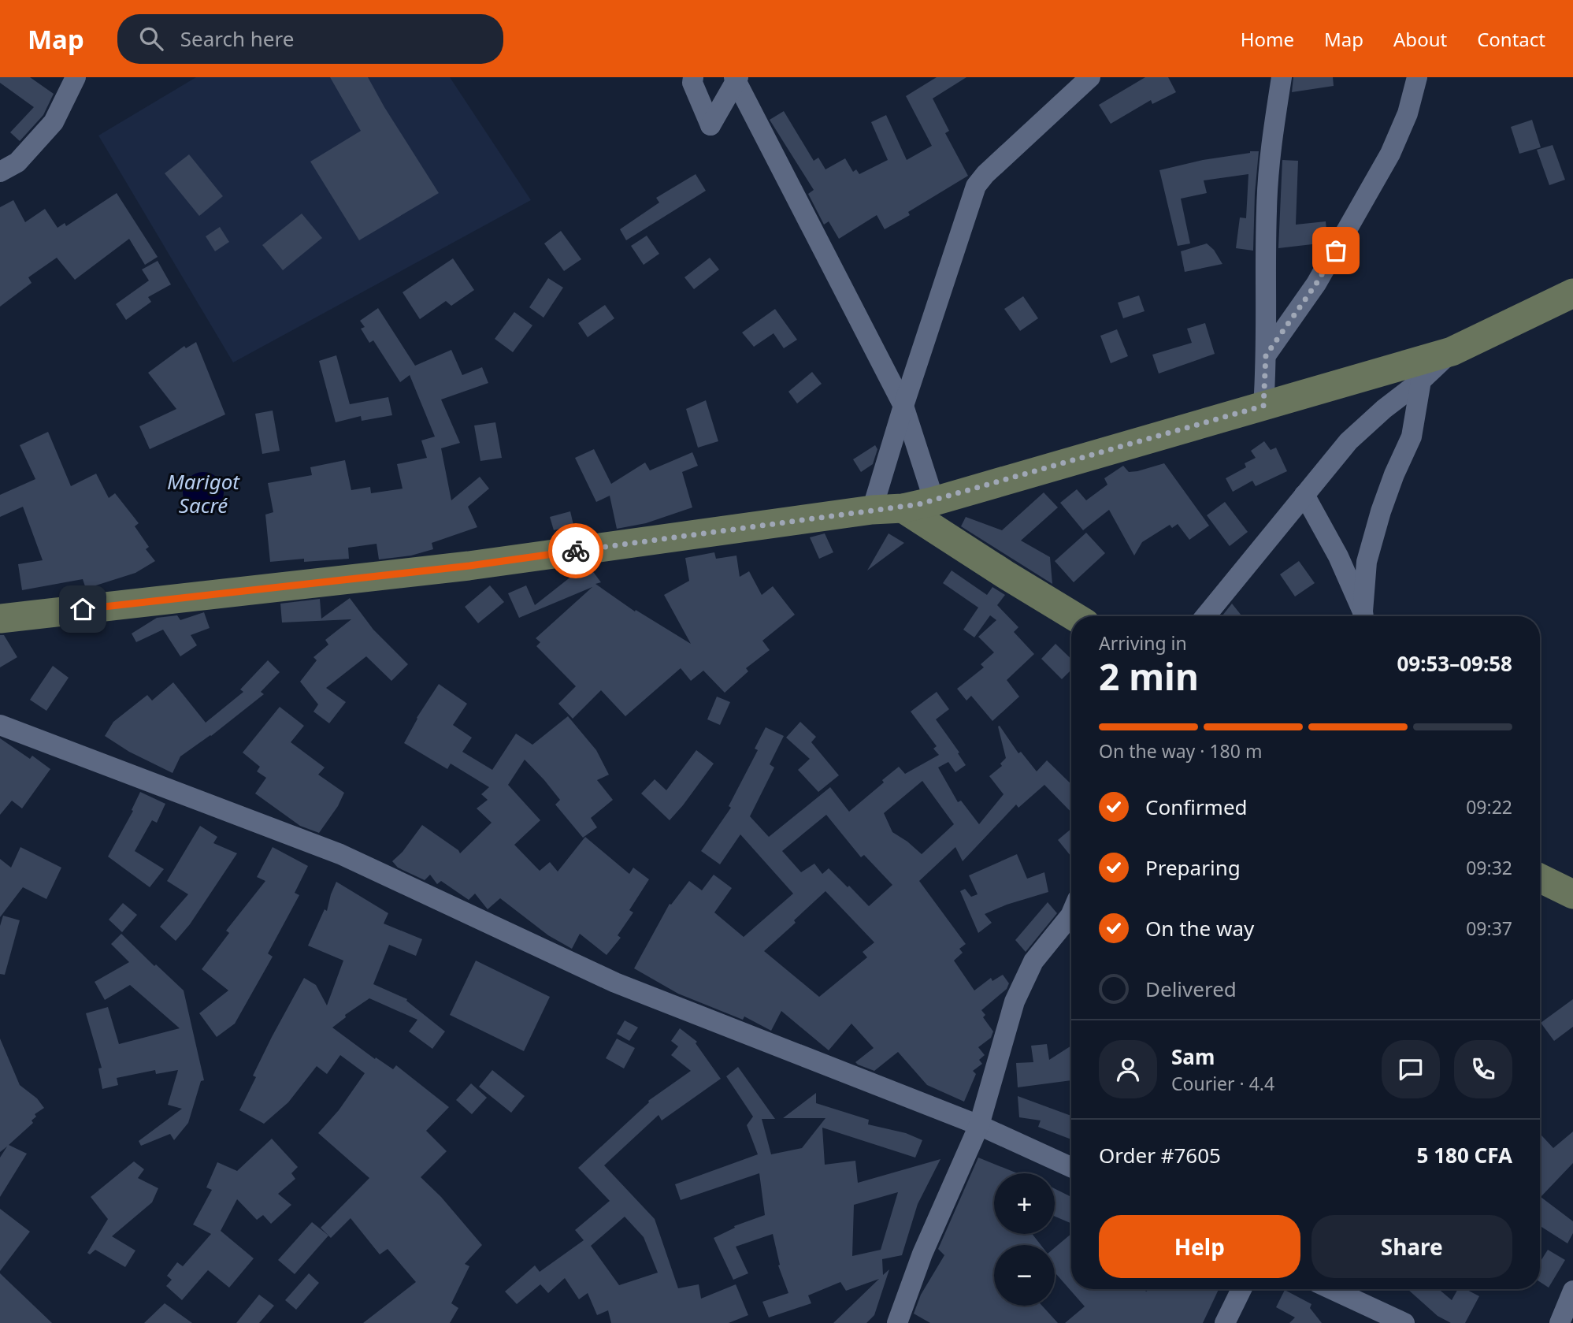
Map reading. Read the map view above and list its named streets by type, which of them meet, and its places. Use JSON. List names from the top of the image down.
{
  "water": ["Marigot Sacré"],
  "page": {
    "header": "Map",
    "search": "Search here",
    "nav": [
      "Home",
      "Map",
      "About",
      "Contact"
    ],
    "heading": ["2 min", "Arriving in", "09:53–09:58"],
    "panel": [
      "Sam",
      "Courier · 4.4",
      "Order #7605",
      "5 180 CFA"
    ],
    "bar": "On the way · 180 m",
    "list": [
      ["Confirmed", "09:22"],
      ["Preparing", "09:32"],
      ["On the way", "09:37"],
      "Delivered"
    ],
    "map_buttons": ["+", "−"],
    "buttons": ["Help", "Share"]
  }
}
